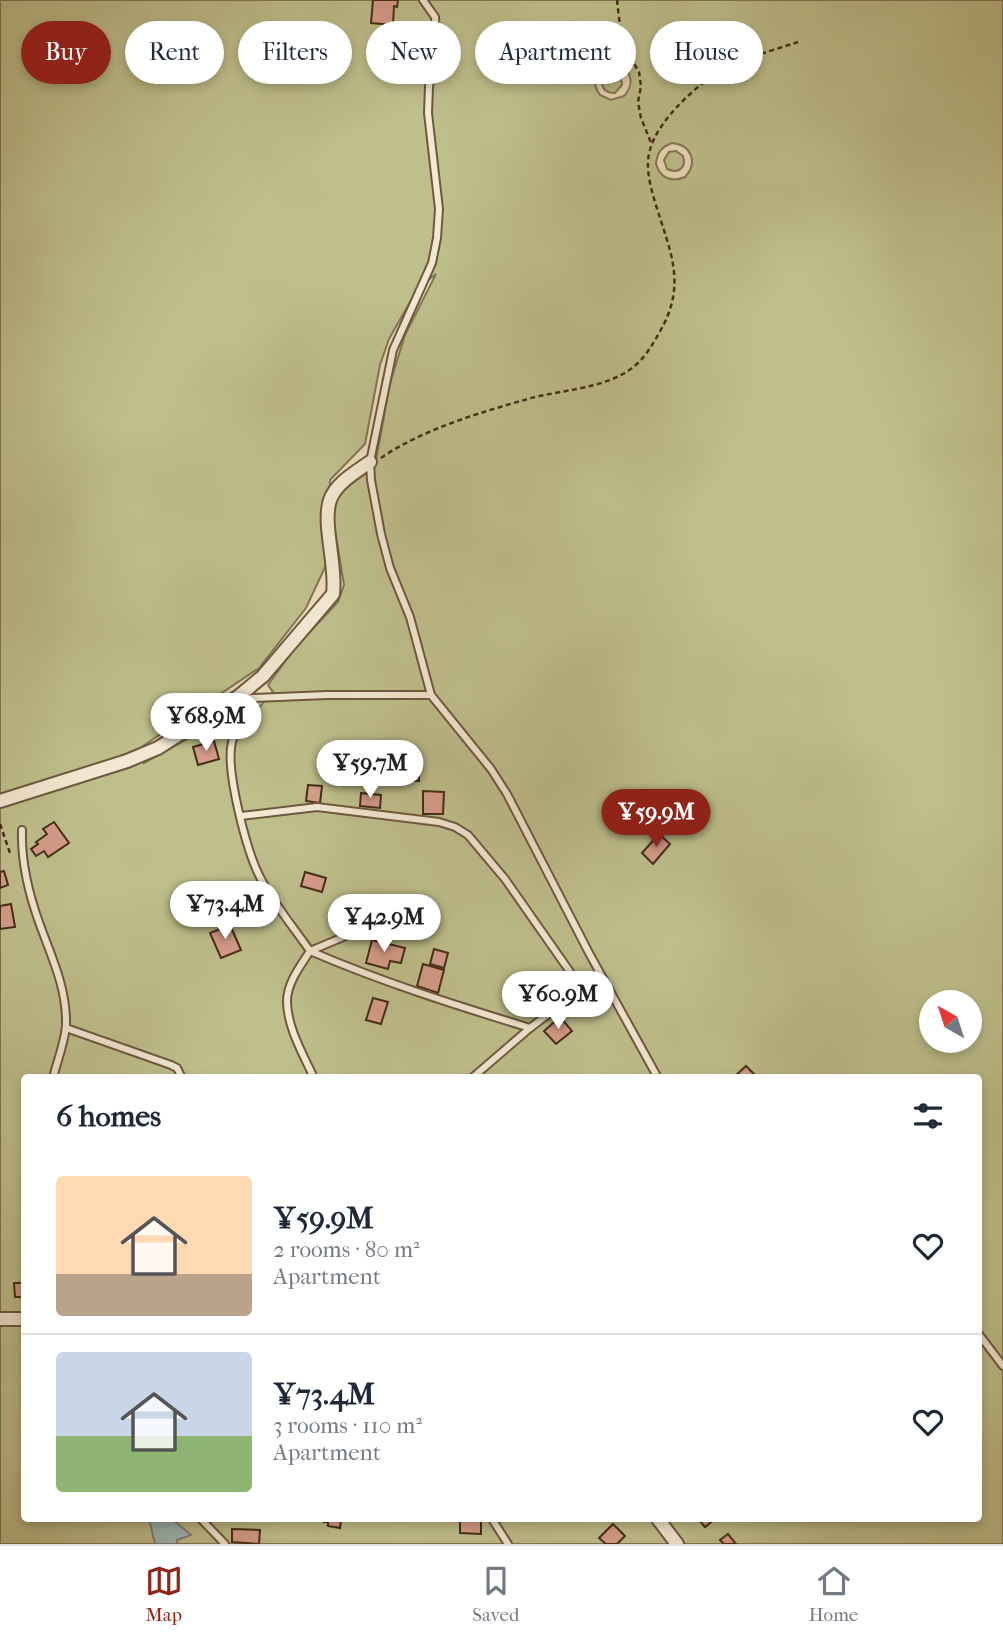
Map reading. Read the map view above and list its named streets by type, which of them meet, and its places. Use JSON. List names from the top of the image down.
{
  "north": "top left",
  "page": {
    "chip": [
      "Buy",
      "Rent",
      "Filters",
      "New",
      "Apartment",
      "House"
    ],
    "price": [
      "¥68.9M",
      "¥59.7M",
      "¥59.9M",
      "¥73.4M",
      "¥42.9M",
      "¥60.9M"
    ],
    "heading": "6 homes",
    "list": [
      {
        "name": "¥59.9M",
        "note": "2 rooms · 80 m² · Apartment"
      },
      {
        "name": "¥73.4M",
        "note": "3 rooms · 110 m² · Apartment"
      }
    ],
    "tabs": ["Map", "Saved", "Home"]
  }
}
